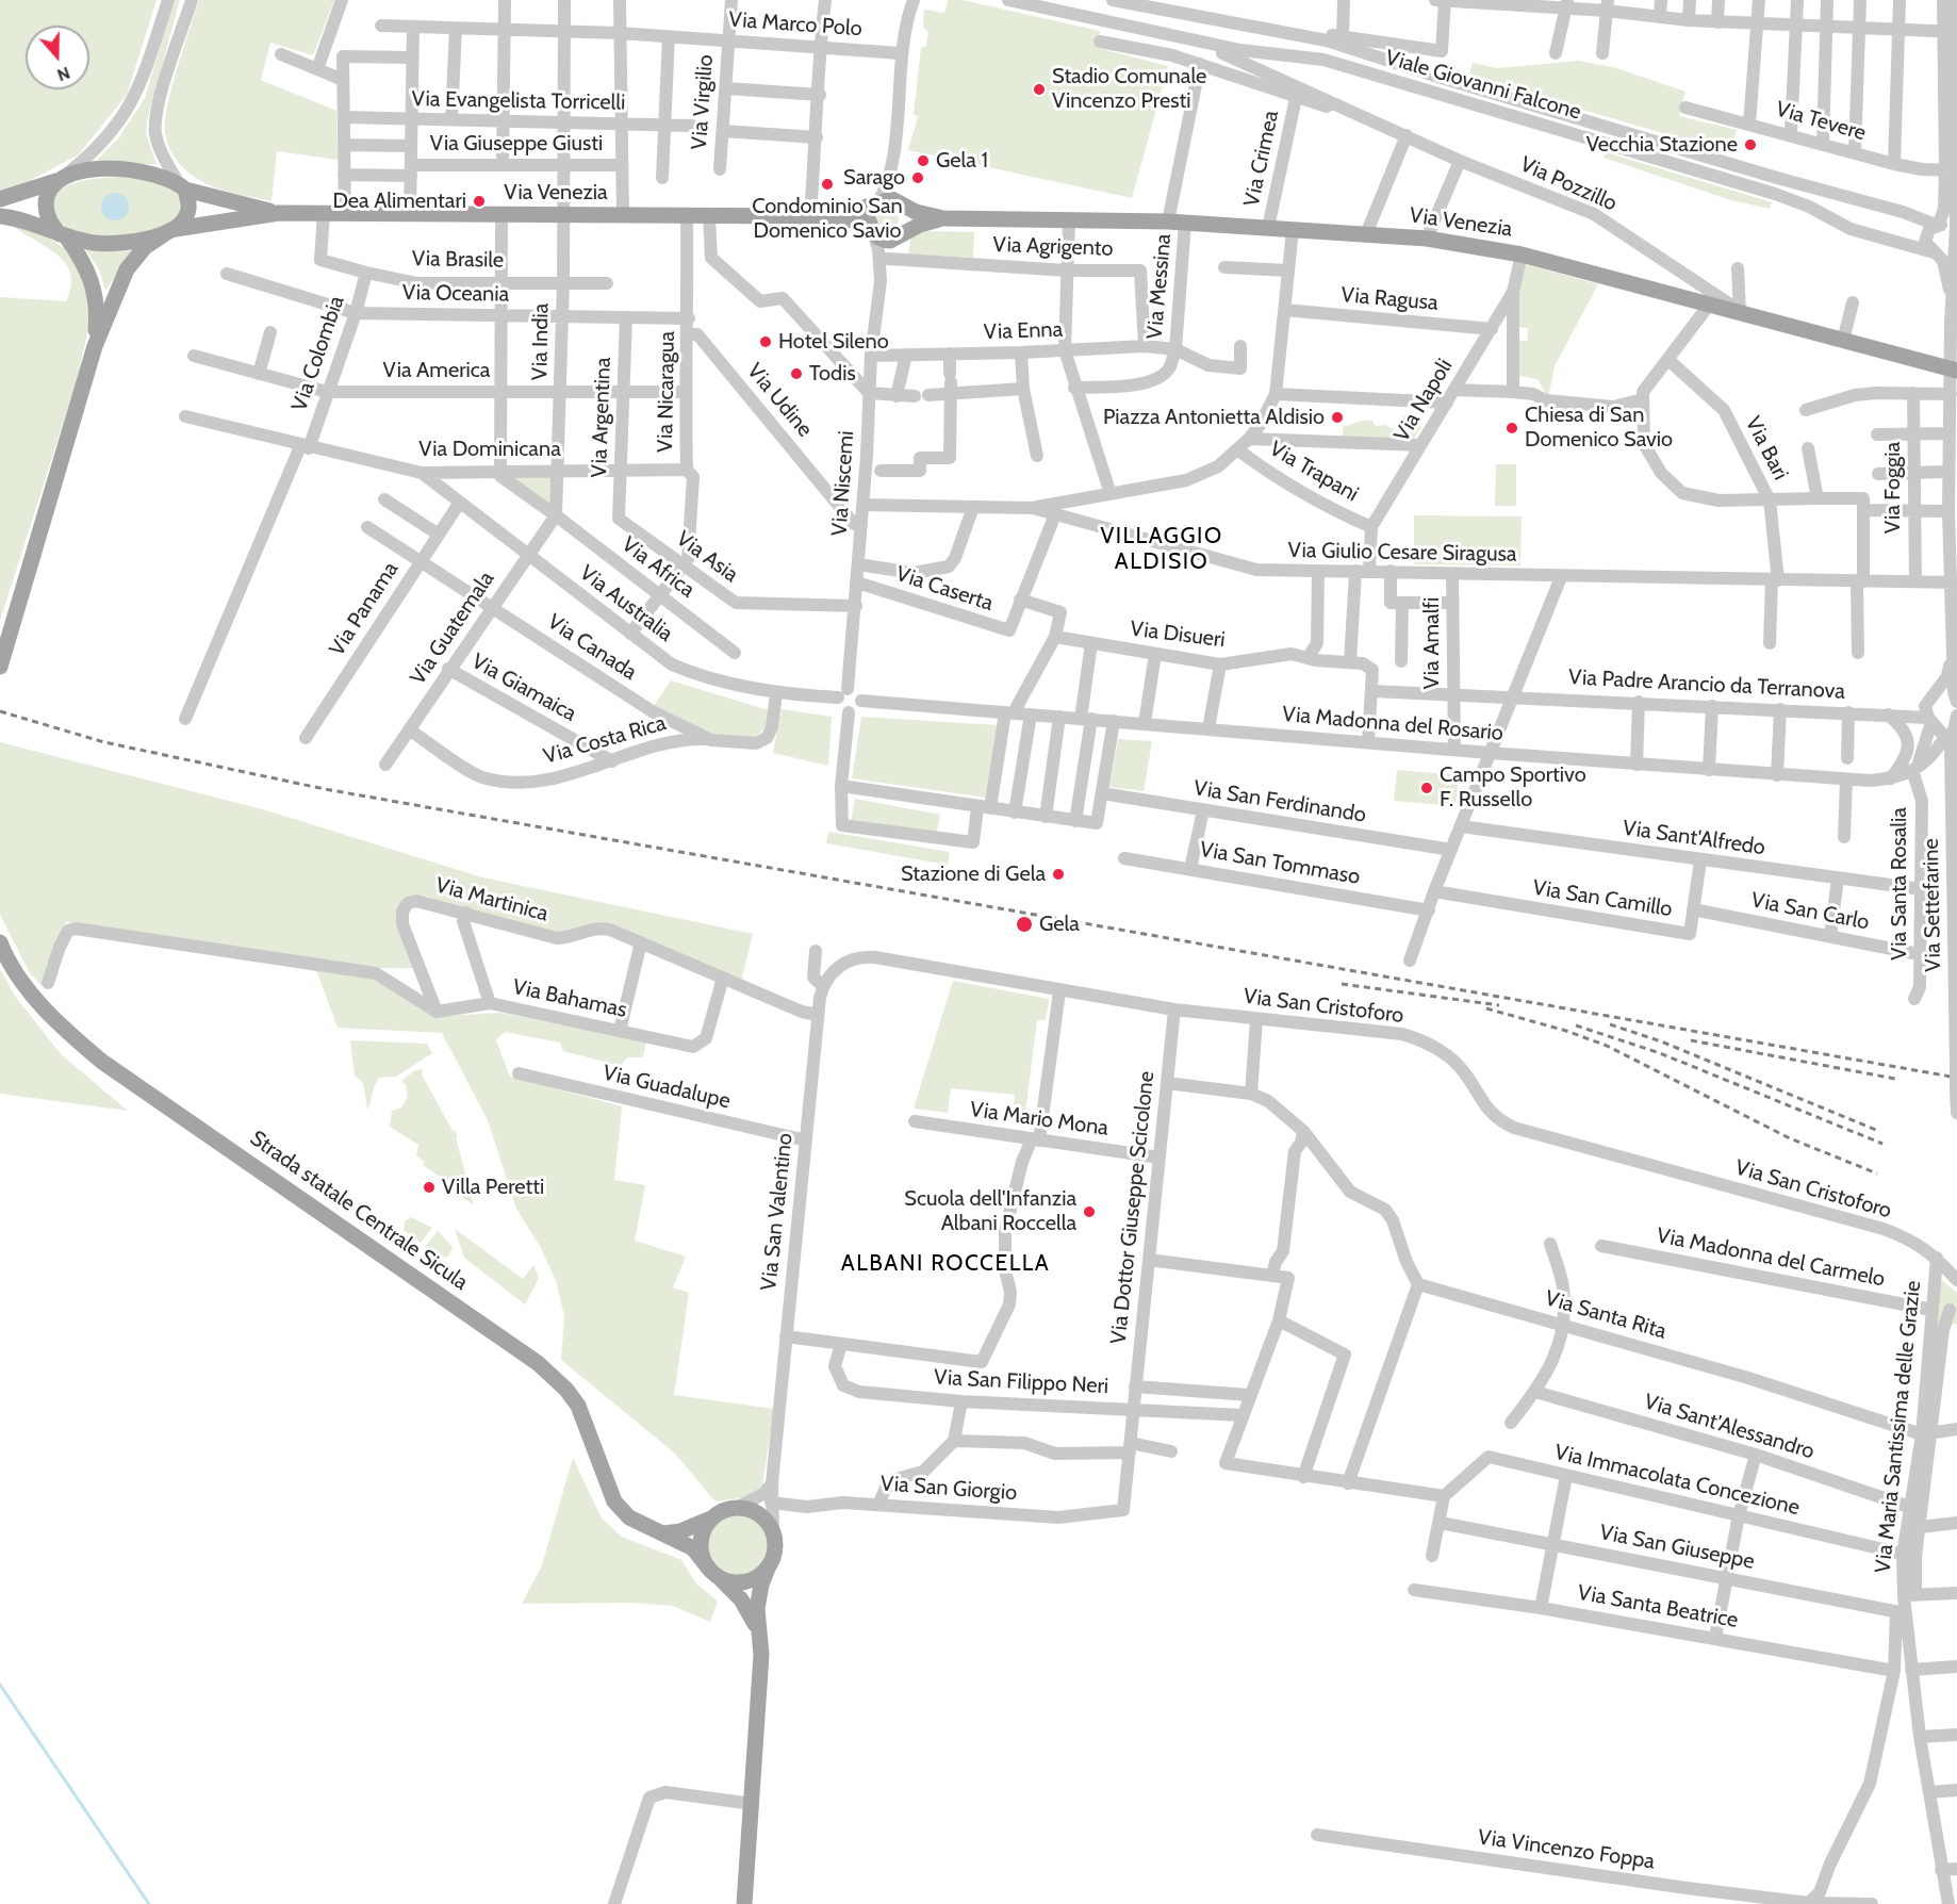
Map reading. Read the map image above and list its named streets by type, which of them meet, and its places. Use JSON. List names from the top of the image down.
{
  "streets": {
    "main road": ["Via Venezia", "Strada statale Centrale Sicula"],
    "street": [
      "Via Marco Polo",
      "Viale Giovanni Falcone",
      "Via Evangelista Torricelli",
      "Via Virgilio",
      "Via Tevere",
      "Via Giuseppe Giusti",
      "Via Crimea",
      "Via Pozzillo",
      "Via Agrigento",
      "Via Brasile",
      "Via Messina",
      "Via Oceania",
      "Via Ragusa",
      "Via Enna",
      "Via India",
      "Via Colombia",
      "Via America",
      "Via Nicaragua",
      "Via Udine",
      "Via Napoli",
      "Via Argentina",
      "Via Bari",
      "Via Dominicana",
      "Via Trapani",
      "Via Niscemi",
      "Via Foggia",
      "Via Giulio Cesare Siragusa",
      "Via Asia",
      "Via Africa",
      "Via Caserta",
      "Via Australia",
      "Via Panama",
      "Via Guatemala",
      "Via Disueri",
      "Via Amalfi",
      "Via Canada",
      "Via Padre Arancio da Terranova",
      "Via Giamaica",
      "Via Madonna del Rosario",
      "Via Costa Rica",
      "Via San Ferdinando",
      "Via Sant'Alfredo",
      "Via San Tommaso",
      "Via Santa Rosalia",
      "Via San Camillo",
      "Via Martinica",
      "Via Settefarine",
      "Via San Carlo",
      "Via Bahamas",
      "Via San Cristoforo",
      "Via Guadalupe",
      "Via Mario Mona",
      "Via Dottor Giuseppe Scicolone",
      "Via San Valentino",
      "Via Madonna del Carmelo",
      "Via Santa Rita",
      "Via San Filippo Neri",
      "Via Sant'Alessandro",
      "Via Maria Santissima delle Grazie",
      "Via Immacolata Concezione",
      "Via San Giorgio",
      "Via San Giuseppe",
      "Via Santa Beatrice",
      "Via Vincenzo Foppa"
    ]
  },
  "crossings": [
    ["Via Marco Polo", "Via Virgilio"],
    ["Via Marco Polo", "Via India"],
    ["Viale Giovanni Falcone", "Via Pozzillo"],
    ["Via Evangelista Torricelli", "Via India"],
    ["Via Giuseppe Giusti", "Via India"],
    ["Via Crimea", "Via Pozzillo"],
    ["Via Crimea", "Via Venezia"],
    ["Via Pozzillo", "Via Venezia"],
    ["Via Venezia", "Via Brasile"],
    ["Via Venezia", "Via Messina"],
    ["Via Venezia", "Via India"],
    ["Via Venezia", "Via Nicaragua"],
    ["Via Venezia", "Via Napoli"],
    ["Via Agrigento", "Via Enna"],
    ["Via Brasile", "Via India"],
    ["Via Brasile", "Via Colombia"],
    ["Via Messina", "Via Enna"],
    ["Via Oceania", "Via India"],
    ["Via Oceania", "Via Colombia"],
    ["Via Oceania", "Via Nicaragua"],
    ["Via Oceania", "Via Argentina"],
    ["Via Ragusa", "Via Napoli"],
    ["Via Enna", "Via Niscemi"],
    ["Via India", "Via America"],
    ["Via India", "Via Dominicana"],
    ["Via India", "Via Africa"],
    ["Via India", "Via Guatemala"],
    ["Via Colombia", "Via America"],
    ["Via Colombia", "Via Dominicana"],
    ["Via America", "Via Nicaragua"],
    ["Via America", "Via Argentina"],
    ["Via Nicaragua", "Via Udine"],
    ["Via Nicaragua", "Via Dominicana"],
    ["Via Nicaragua", "Via Asia"],
    ["Via Udine", "Via Niscemi"],
    ["Via Napoli", "Via Trapani"],
    ["Via Napoli", "Via Giulio Cesare Siragusa"],
    ["Via Argentina", "Via Dominicana"],
    ["Via Argentina", "Via Asia"],
    ["Via Bari", "Via Giulio Cesare Siragusa"],
    ["Via Dominicana", "Via Africa"],
    ["Via Dominicana", "Via Australia"],
    ["Via Niscemi", "Via Giulio Cesare Siragusa"],
    ["Via Niscemi", "Via Asia"],
    ["Via Niscemi", "Via Caserta"],
    ["Via Niscemi", "Via Australia"],
    ["Via Niscemi", "Via Madonna del Rosario"],
    ["Via Foggia", "Via Giulio Cesare Siragusa"],
    ["Via Giulio Cesare Siragusa", "Via Caserta"],
    ["Via Giulio Cesare Siragusa", "Via Amalfi"],
    ["Via Africa", "Via Guatemala"],
    ["Via Australia", "Via Panama"],
    ["Via Australia", "Via Guatemala"],
    ["Via Australia", "Via Canada"],
    ["Via Australia", "Via Madonna del Rosario"],
    ["Via Panama", "Via Canada"],
    ["Via Guatemala", "Via Canada"],
    ["Via Guatemala", "Via Giamaica"],
    ["Via Guatemala", "Via Costa Rica"],
    ["Via Disueri", "Via Padre Arancio da Terranova"],
    ["Via Disueri", "Via Madonna del Rosario"],
    ["Via Amalfi", "Via Padre Arancio da Terranova"],
    ["Via Amalfi", "Via Madonna del Rosario"],
    ["Via Canada", "Via Costa Rica"],
    ["Via Giamaica", "Via Costa Rica"],
    ["Via Madonna del Rosario", "Via Santa Rosalia"],
    ["Via Sant'Alfredo", "Via Santa Rosalia"],
    ["Via Sant'Alfredo", "Via San Camillo"],
    ["Via Santa Rosalia", "Via San Carlo"],
    ["Via San Camillo", "Via San Carlo"],
    ["Via Martinica", "Via Bahamas"],
    ["Via Martinica", "Via San Valentino"],
    ["Via San Cristoforo", "Via Dottor Giuseppe Scicolone"],
    ["Via San Cristoforo", "Via San Valentino"],
    ["Via San Cristoforo", "Via Maria Santissima delle Grazie"],
    ["Via Guadalupe", "Via San Valentino"],
    ["Via Mario Mona", "Via Dottor Giuseppe Scicolone"],
    ["Via Dottor Giuseppe Scicolone", "Via San Filippo Neri"],
    ["Via Dottor Giuseppe Scicolone", "Via San Giorgio"],
    ["Strada statale Centrale Sicula", "Via San Valentino"],
    ["Via San Valentino", "Via San Giorgio"],
    ["Via Madonna del Carmelo", "Via Maria Santissima delle Grazie"],
    ["Via Santa Rita", "Via Maria Santissima delle Grazie"],
    ["Via Sant'Alessandro", "Via Maria Santissima delle Grazie"],
    ["Via Maria Santissima delle Grazie", "Via Immacolata Concezione"],
    ["Via Maria Santissima delle Grazie", "Via San Giuseppe"],
    ["Via Maria Santissima delle Grazie", "Via Santa Beatrice"],
    ["Via Maria Santissima delle Grazie", "Via Vincenzo Foppa"]
  ],
  "districts": ["VILLAGGIO ALDISIO", "ALBANI ROCCELLA"],
  "places": [
    "Stadio Comunale Vincenzo Presti",
    "Vecchia Stazione",
    "Gela 1",
    "Sarago",
    "Condominio San Domenico Savio",
    "Dea Alimentari",
    "Hotel Sileno",
    "Todis",
    "Piazza Antonietta Aldisio",
    "Chiesa di San Domenico Savio",
    "Campo Sportivo F. Russello",
    "Stazione di Gela",
    "Gela",
    "Villa Peretti",
    "Scuola dell'Infanzia Albani Roccella"
  ],
  "north": "bottom"
}
